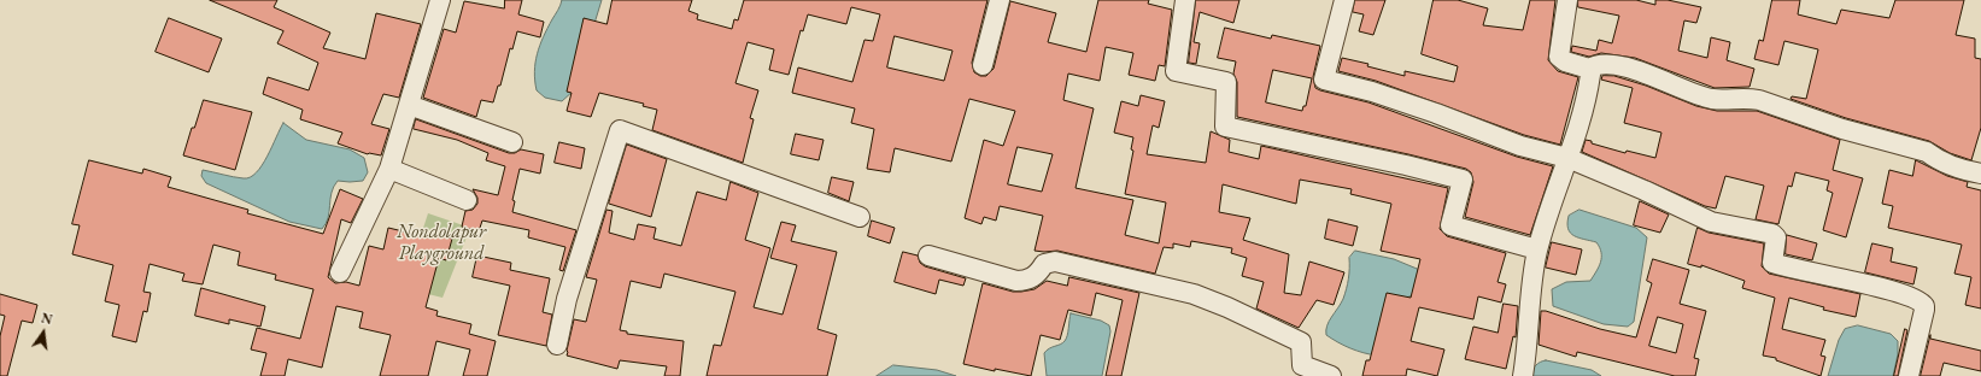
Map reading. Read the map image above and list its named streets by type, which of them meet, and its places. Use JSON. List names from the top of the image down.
{
  "parks": ["Nondolapur Playground"],
  "north": "top"
}
